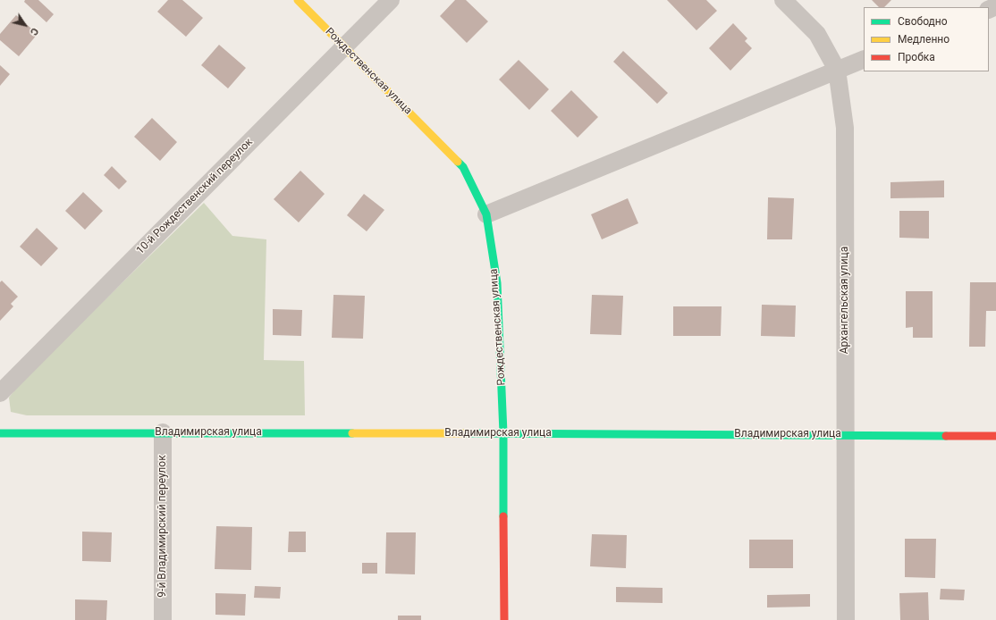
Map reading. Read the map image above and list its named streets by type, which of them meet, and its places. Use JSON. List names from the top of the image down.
{
  "streets": {
    "street": [
      "Рождественская улица",
      "10-й Рождественский переулок",
      "Архангельская улица",
      "Владимирская улица",
      "9-й Владимирский переулок"
    ]
  },
  "crossings": [
    ["Рождественская улица", "10-й Рождественский переулок"],
    ["Рождественская улица", "Владимирская улица"],
    ["Архангельская улица", "Владимирская улица"],
    ["Владимирская улица", "9-й Владимирский переулок"]
  ],
  "legend": ["Свободно", "Медленно", "Пробка"],
  "north": "bottom right"
}
